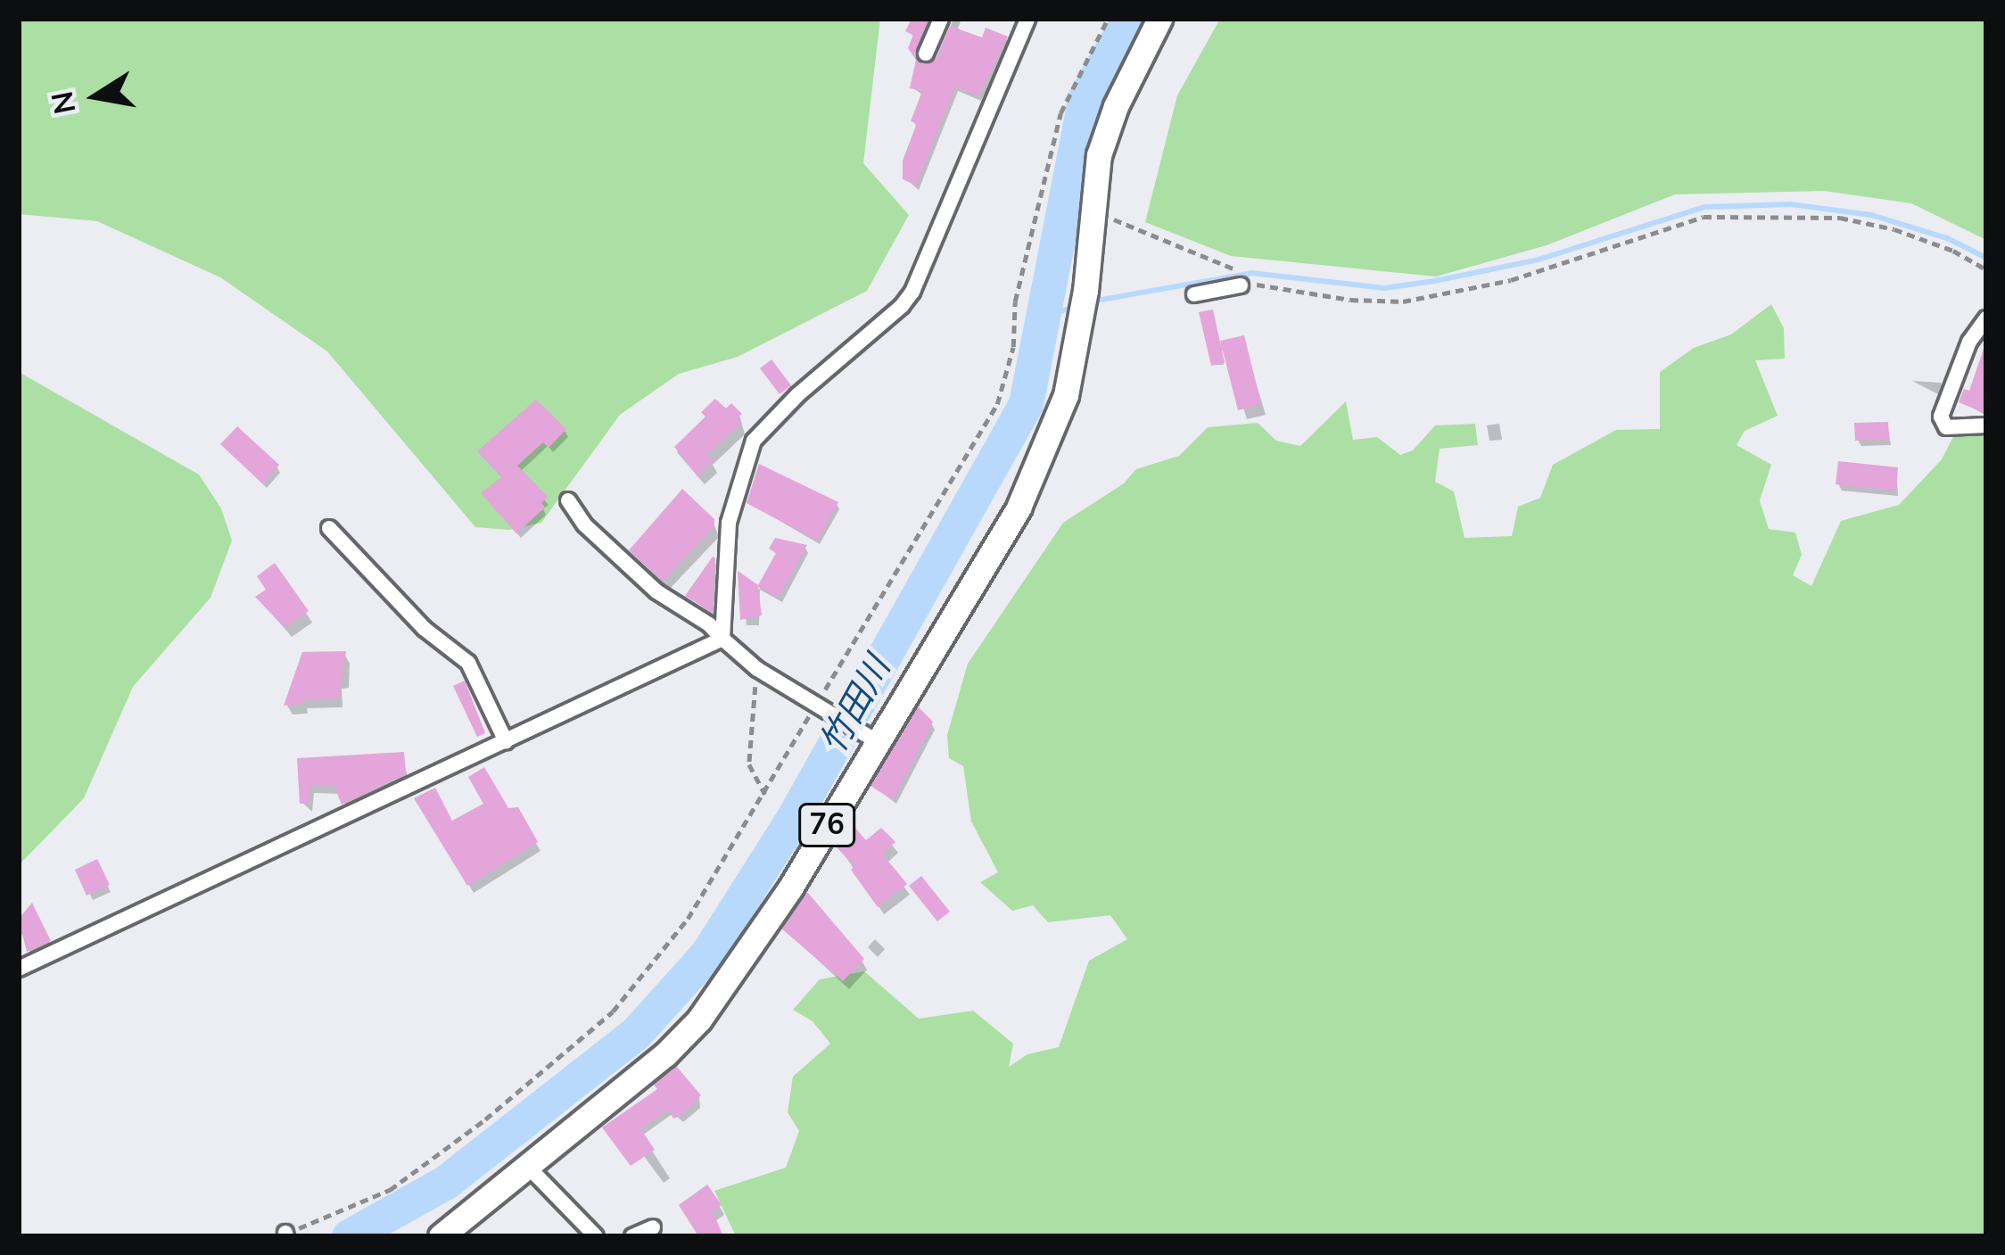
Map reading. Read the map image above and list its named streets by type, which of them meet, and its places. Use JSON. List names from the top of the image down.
{
  "streets": {
    "main road": ["76"]
  },
  "water": ["竹田川"],
  "north": "left"
}
